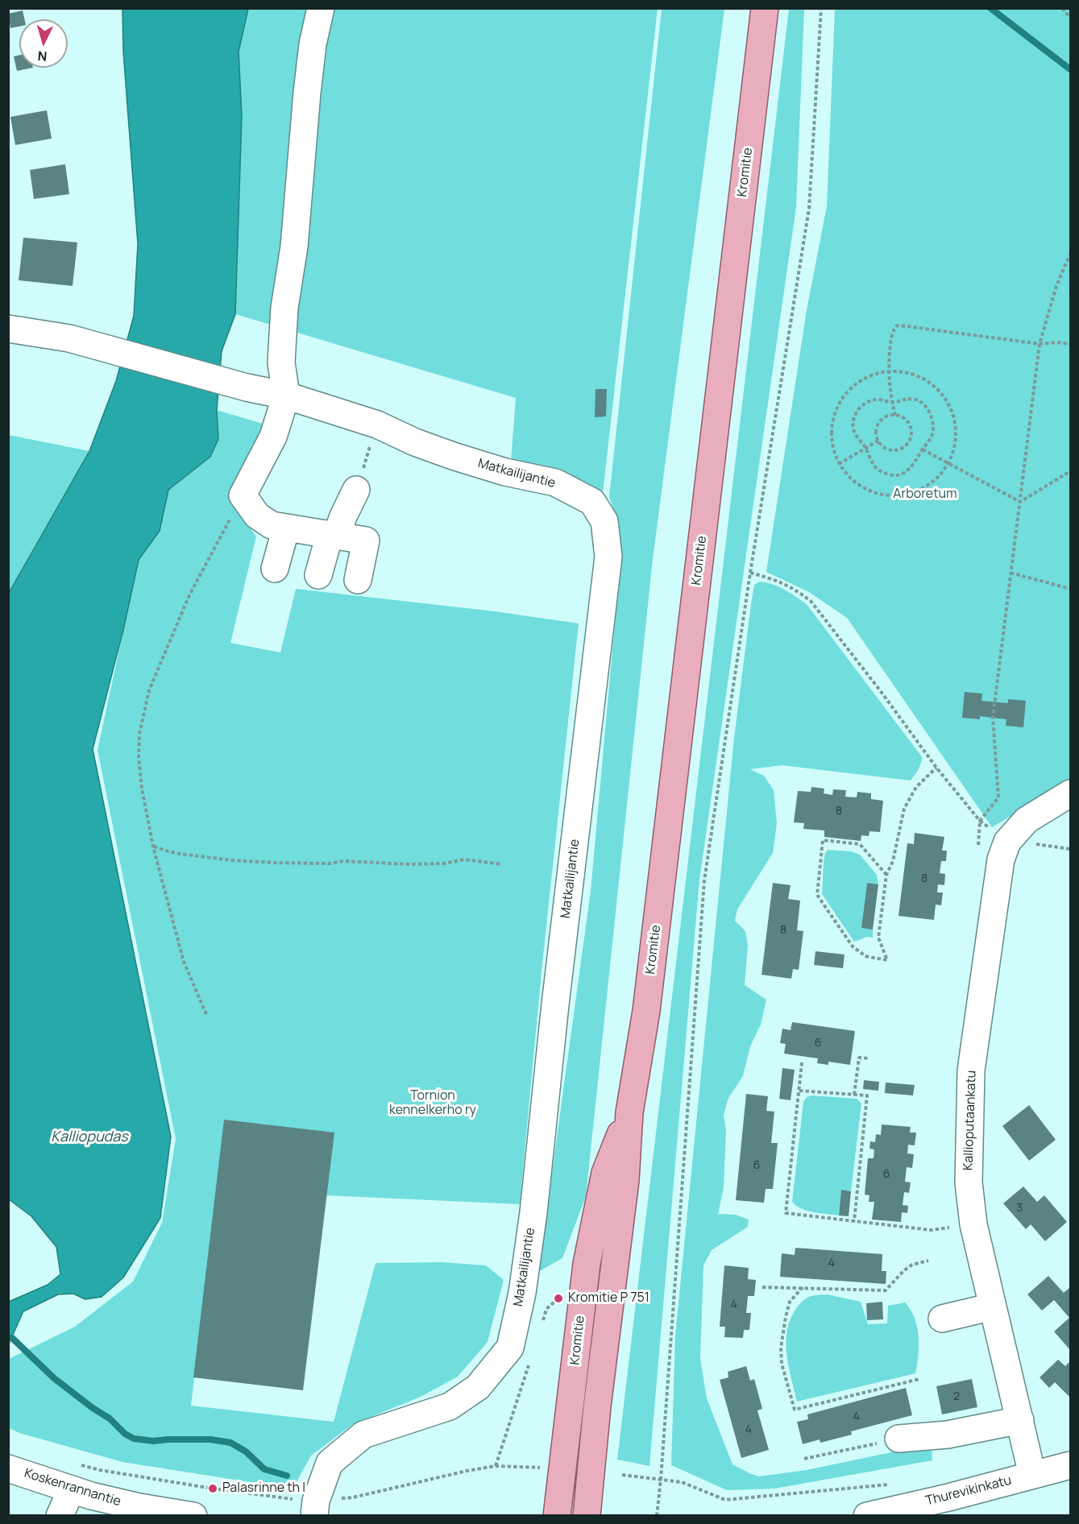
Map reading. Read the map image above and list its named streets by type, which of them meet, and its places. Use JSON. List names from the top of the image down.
{
  "streets": {
    "main road": ["Kromitie"],
    "street": [
      "Matkailijantie",
      "Kallioputaankatu",
      "Koskenrannantie",
      "Thurevikinkatu"
    ]
  },
  "crossings": [
    ["Kallioputaankatu", "Thurevikinkatu"]
  ],
  "water": ["Kalliopudas"],
  "parks": ["Arboretum", "Tornion kennelkerho ry"],
  "places": ["Kromitie P 751", "Palasrinne th I"],
  "house_numbers": [
    "8",
    "8",
    "8",
    "6",
    "6",
    "6",
    "3",
    "4",
    "4",
    "2",
    "4",
    "4"
  ],
  "north": "bottom"
}
